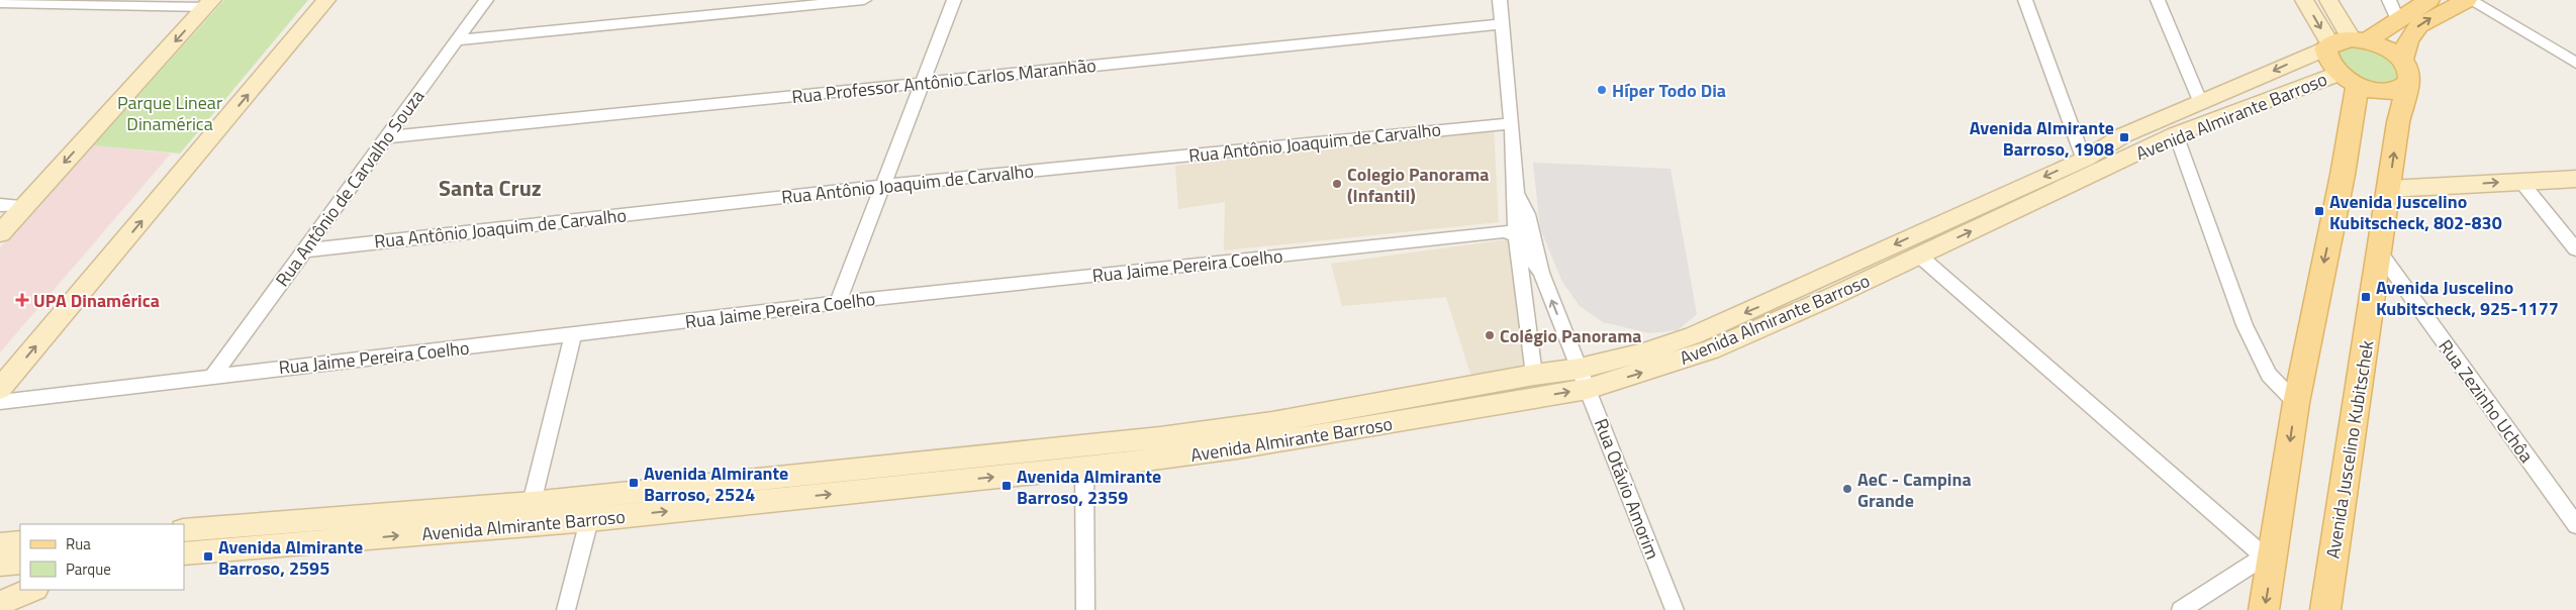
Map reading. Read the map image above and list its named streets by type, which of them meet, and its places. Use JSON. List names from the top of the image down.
{
  "streets": {
    "main road": ["Avenida Almirante Barroso", "Avenida Juscelino Kubitschek"],
    "street": [
      "Rua Professor Antônio Carlos Maranhão",
      "Rua Antônio Joaquim de Carvalho",
      "Rua Antônio de Carvalho Souza",
      "Rua Jaime Pereira Coelho",
      "Rua Zezinho Uchôa",
      "Rua Otávio Amorim"
    ]
  },
  "crossings": [
    ["Rua Professor Antônio Carlos Maranhão", "Rua Antônio de Carvalho Souza"],
    ["Avenida Almirante Barroso", "Rua Otávio Amorim"],
    ["Rua Antônio Joaquim de Carvalho", "Rua Antônio de Carvalho Souza"],
    ["Rua Antônio de Carvalho Souza", "Rua Jaime Pereira Coelho"],
    ["Rua Zezinho Uchôa", "Avenida Juscelino Kubitschek"]
  ],
  "districts": ["Santa Cruz"],
  "parks": ["Parque Linear Dinamérica"],
  "places": {
    "other": [
      "Híper Todo Dia",
      "Colegio Panorama (Infantil)",
      "Colégio Panorama",
      "AeC - Campina Grande"
    ],
    "transit": [
      "Avenida Almirante Barroso, 1908",
      "Avenida Juscelino Kubitscheck, 802-830",
      "Avenida Juscelino Kubitscheck, 925-1177",
      "Avenida Almirante Barroso, 2524",
      "Avenida Almirante Barroso, 2359",
      "Avenida Almirante Barroso, 2595"
    ],
    "health": ["UPA Dinamérica"]
  },
  "legend": ["Rua", "Parque"]
}
